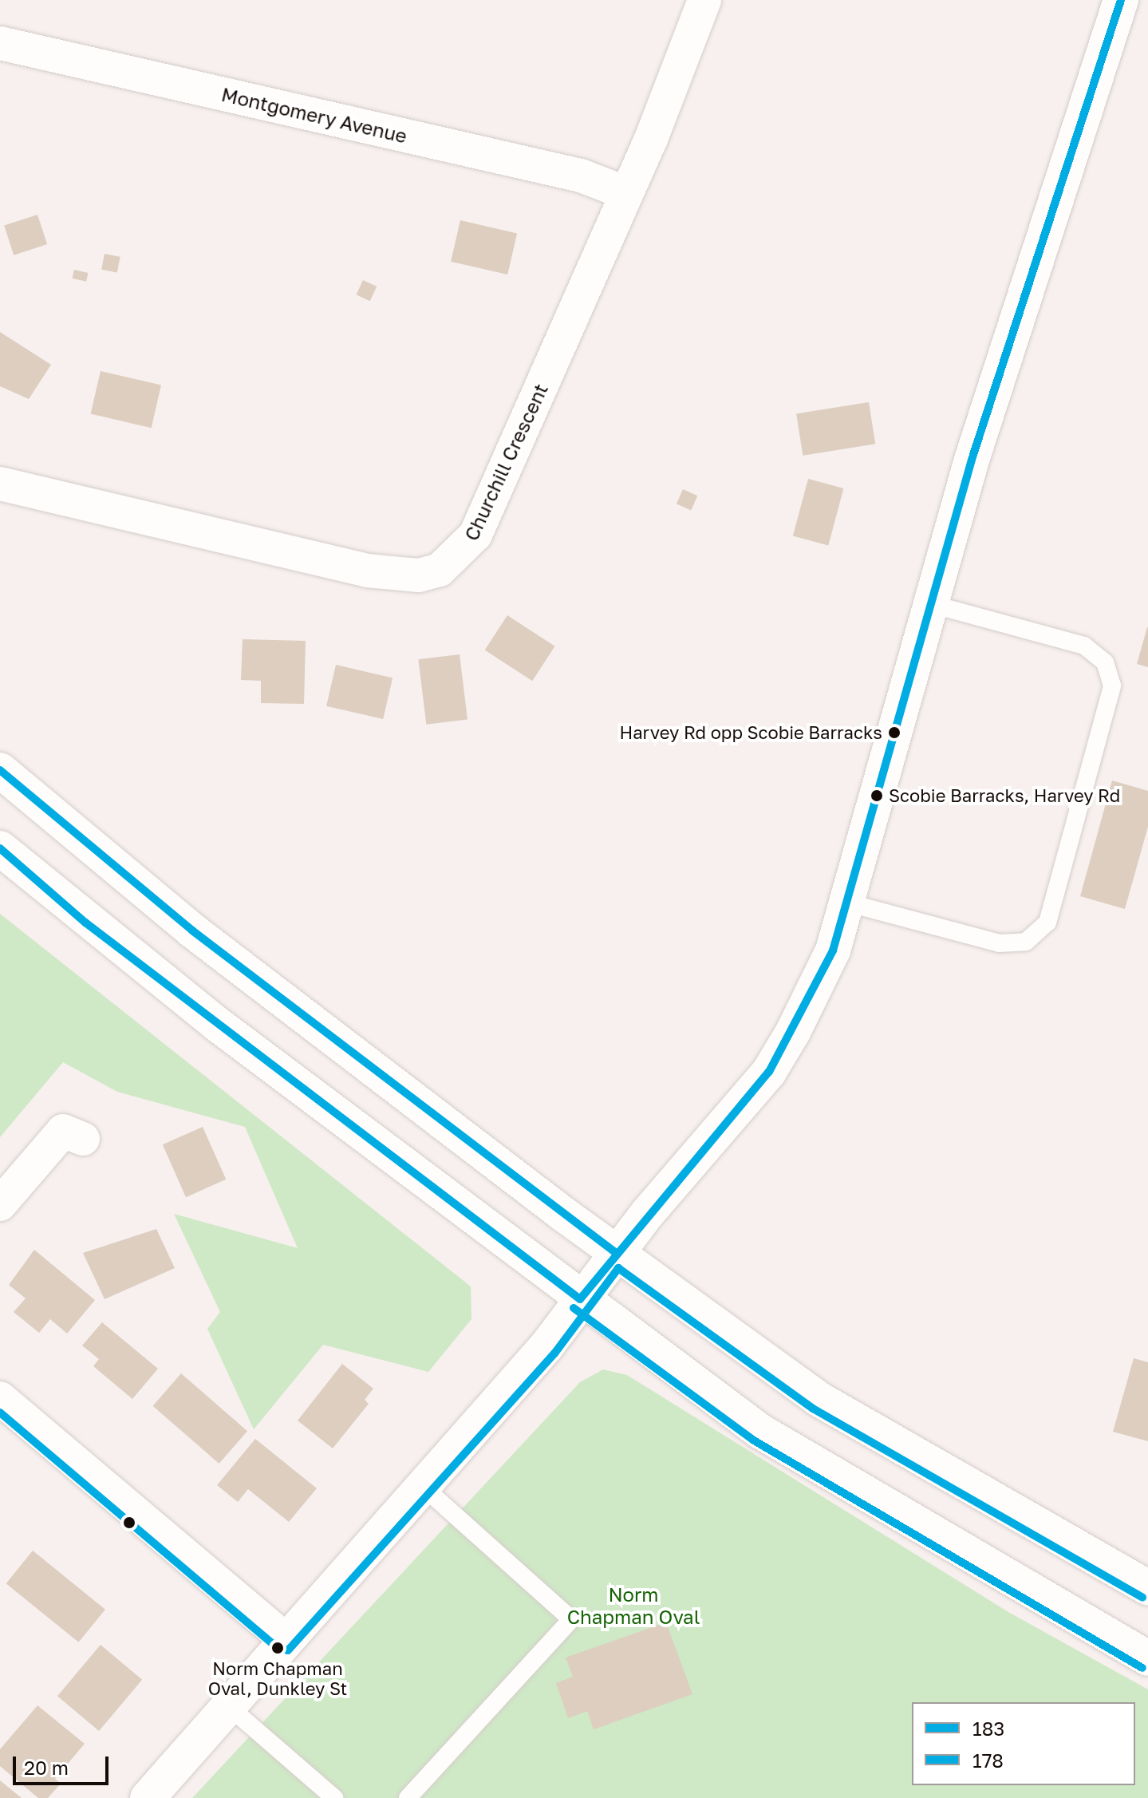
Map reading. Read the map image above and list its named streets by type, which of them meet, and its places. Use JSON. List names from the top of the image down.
{
  "streets": {
    "street": ["Montgomery Avenue", "Churchill Crescent"]
  },
  "crossings": [
    ["Montgomery Avenue", "Churchill Crescent"]
  ],
  "parks": ["Norm Chapman Oval"],
  "places": ["Harvey Rd opp Scobie Barracks", "Scobie Barracks, Harvey Rd", "Norm Chapman Oval, Dunkley St"],
  "lines": ["transit line 183", "transit line 178"],
  "legend": ["183", "178"],
  "scale_bar": "20 m"
}
